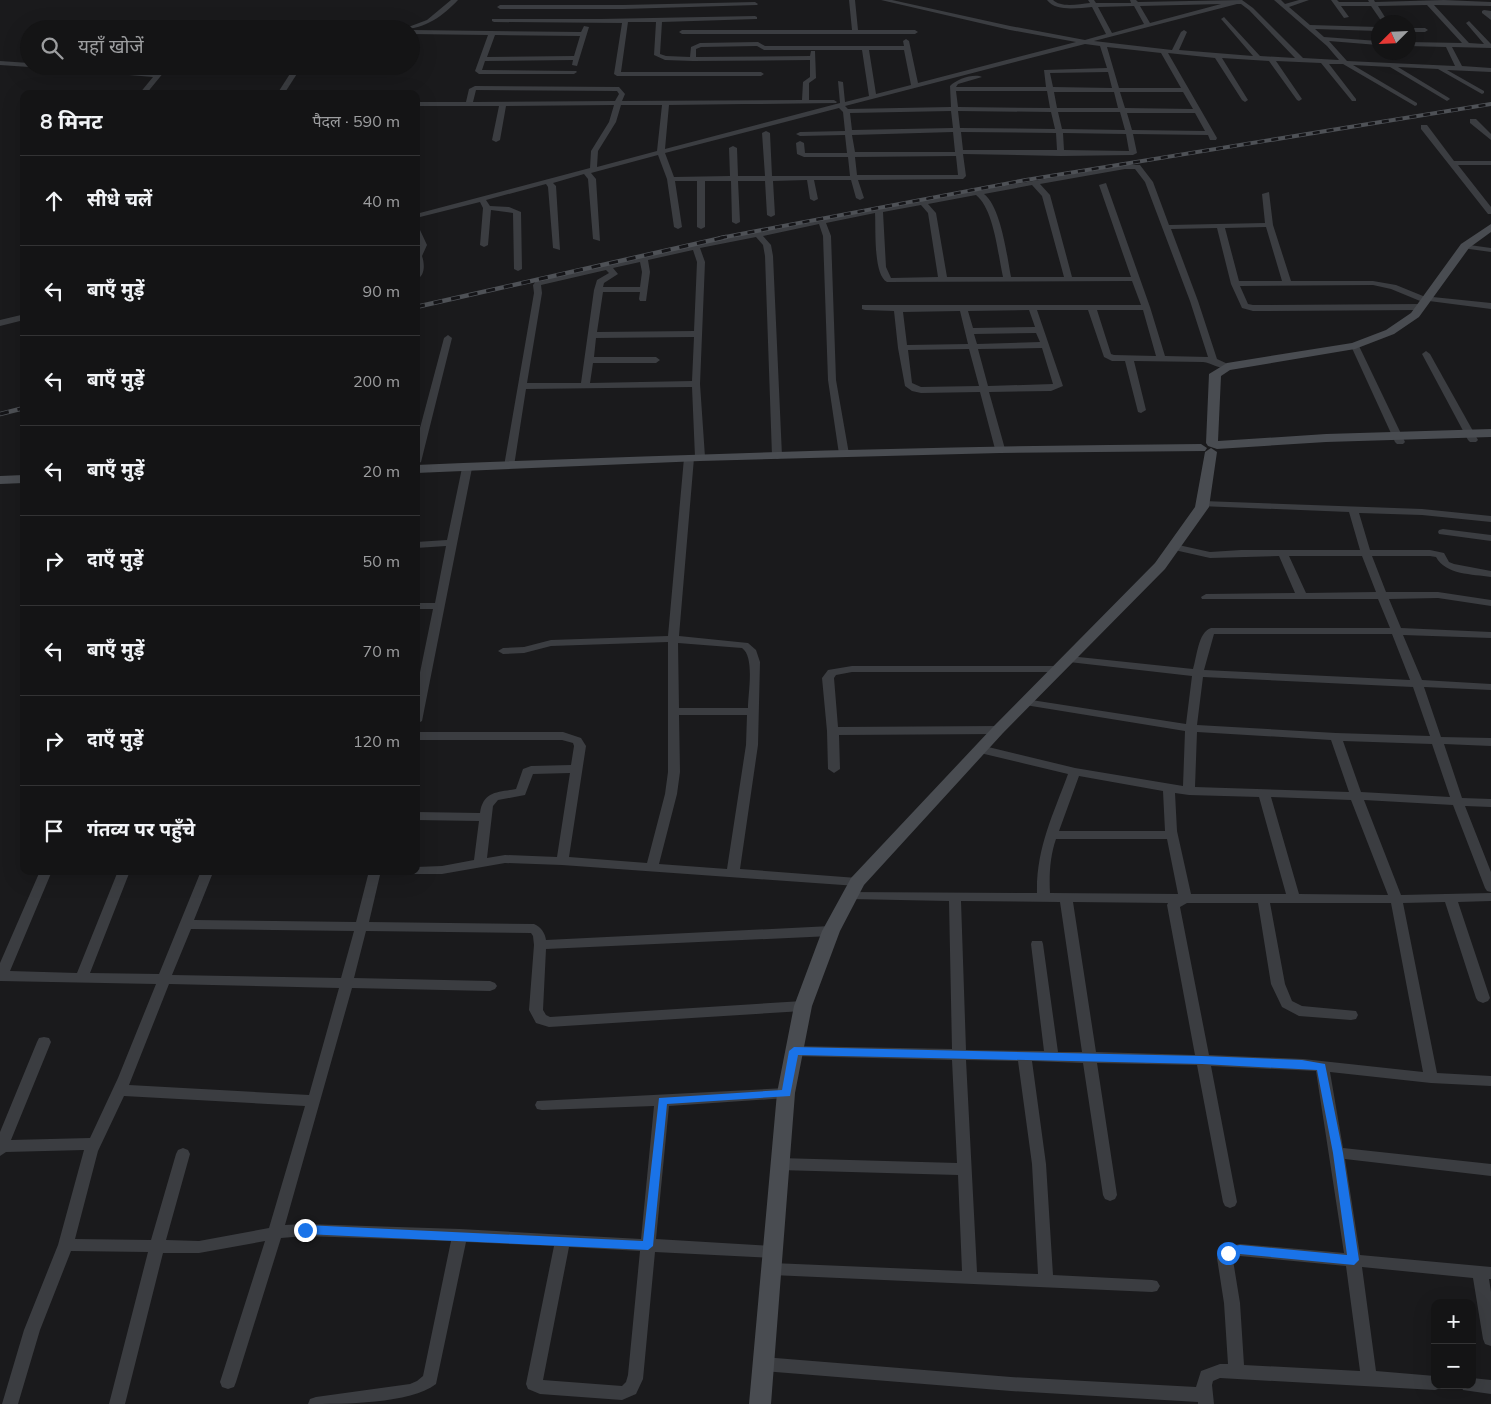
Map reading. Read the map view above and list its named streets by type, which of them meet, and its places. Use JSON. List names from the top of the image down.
{
  "north": "bottom left",
  "page": {
    "search": "यहाँ खोजें",
    "heading": ["8 मिनट", "पैदल · 590 m"],
    "list": [
      ["सीधे चलें", "40 m"],
      ["बाएँ मुड़ें", "90 m"],
      ["बाएँ मुड़ें", "200 m"],
      ["बाएँ मुड़ें", "20 m"],
      ["दाएँ मुड़ें", "50 m"],
      ["बाएँ मुड़ें", "70 m"],
      ["दाएँ मुड़ें", "120 m"],
      "गंतव्य पर पहुँचे"
    ],
    "map_buttons": ["+", "−"]
  }
}
